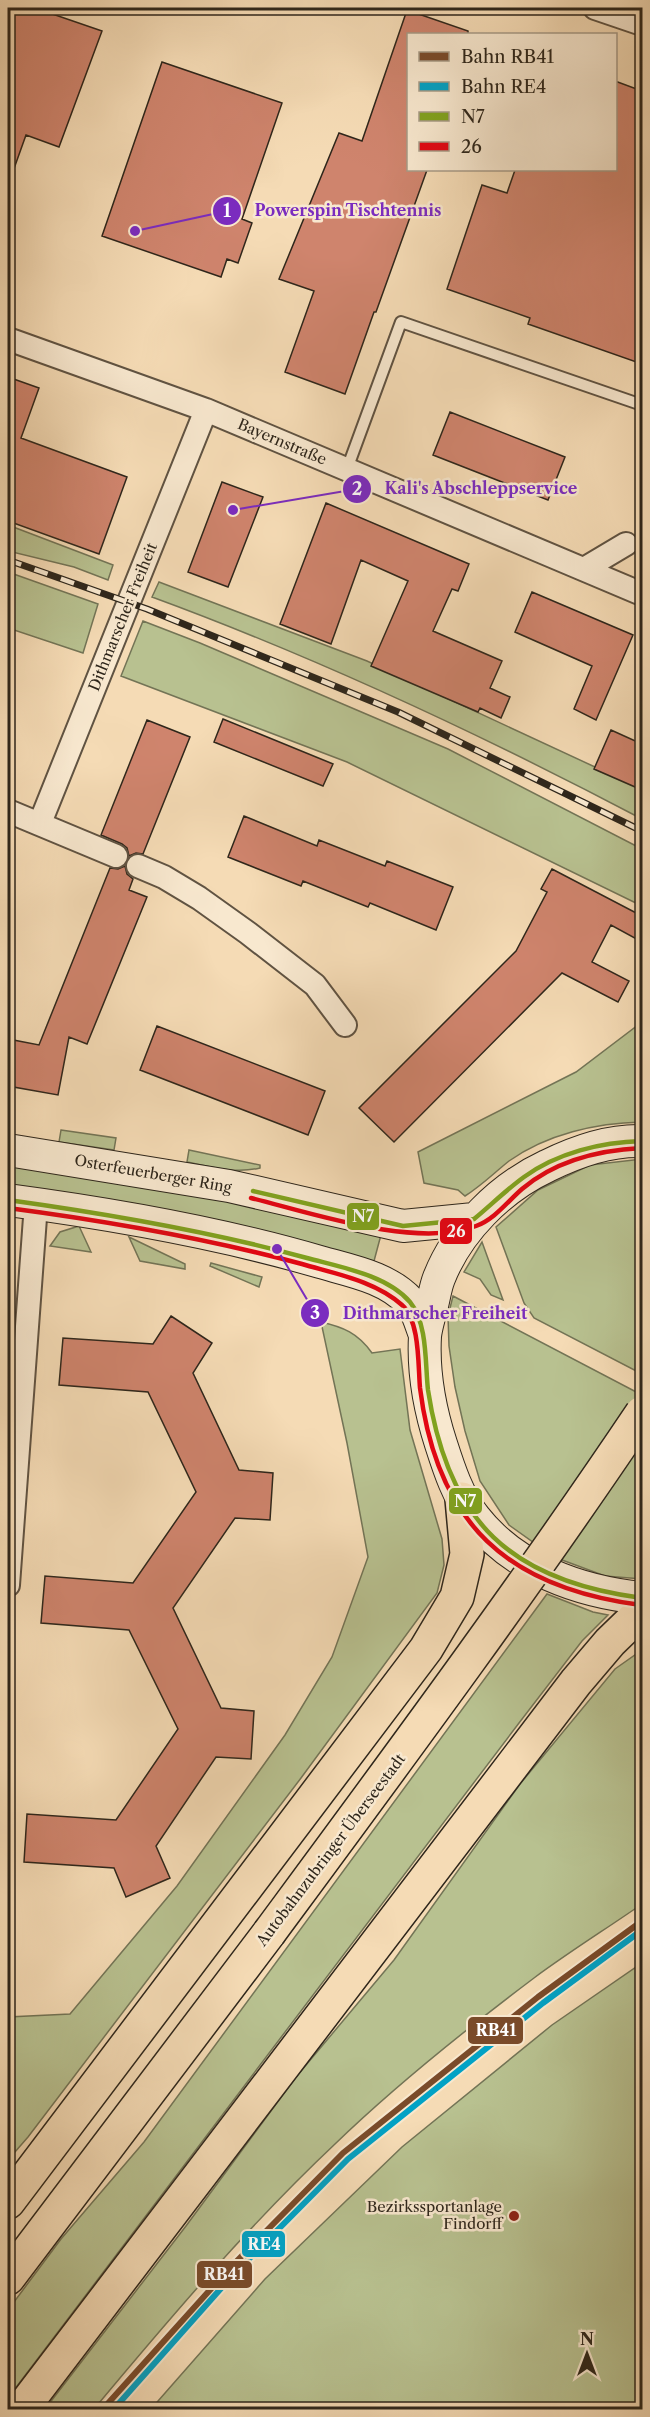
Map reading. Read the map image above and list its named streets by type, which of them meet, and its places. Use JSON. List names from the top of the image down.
{
  "streets": {
    "highway": ["Autobahnzubringer Überseestadt"],
    "main road": ["Osterfeuerberger Ring"],
    "street": ["Bayernstraße", "Dithmarscher Freiheit"]
  },
  "crossings": [
    ["Bayernstraße", "Dithmarscher Freiheit"]
  ],
  "places": [
    "Powerspin Tischtennis",
    "Kali's Abschleppservice",
    "Dithmarscher Freiheit",
    "Bezirkssportanlage Findorff"
  ],
  "lines": [
    "transit line N7",
    "transit line 26",
    "rail line RB41",
    "rail line RE4"
  ],
  "legend": [
    "Bahn RB41",
    "Bahn RE4",
    "N7",
    "26"
  ],
  "north": "top"
}
